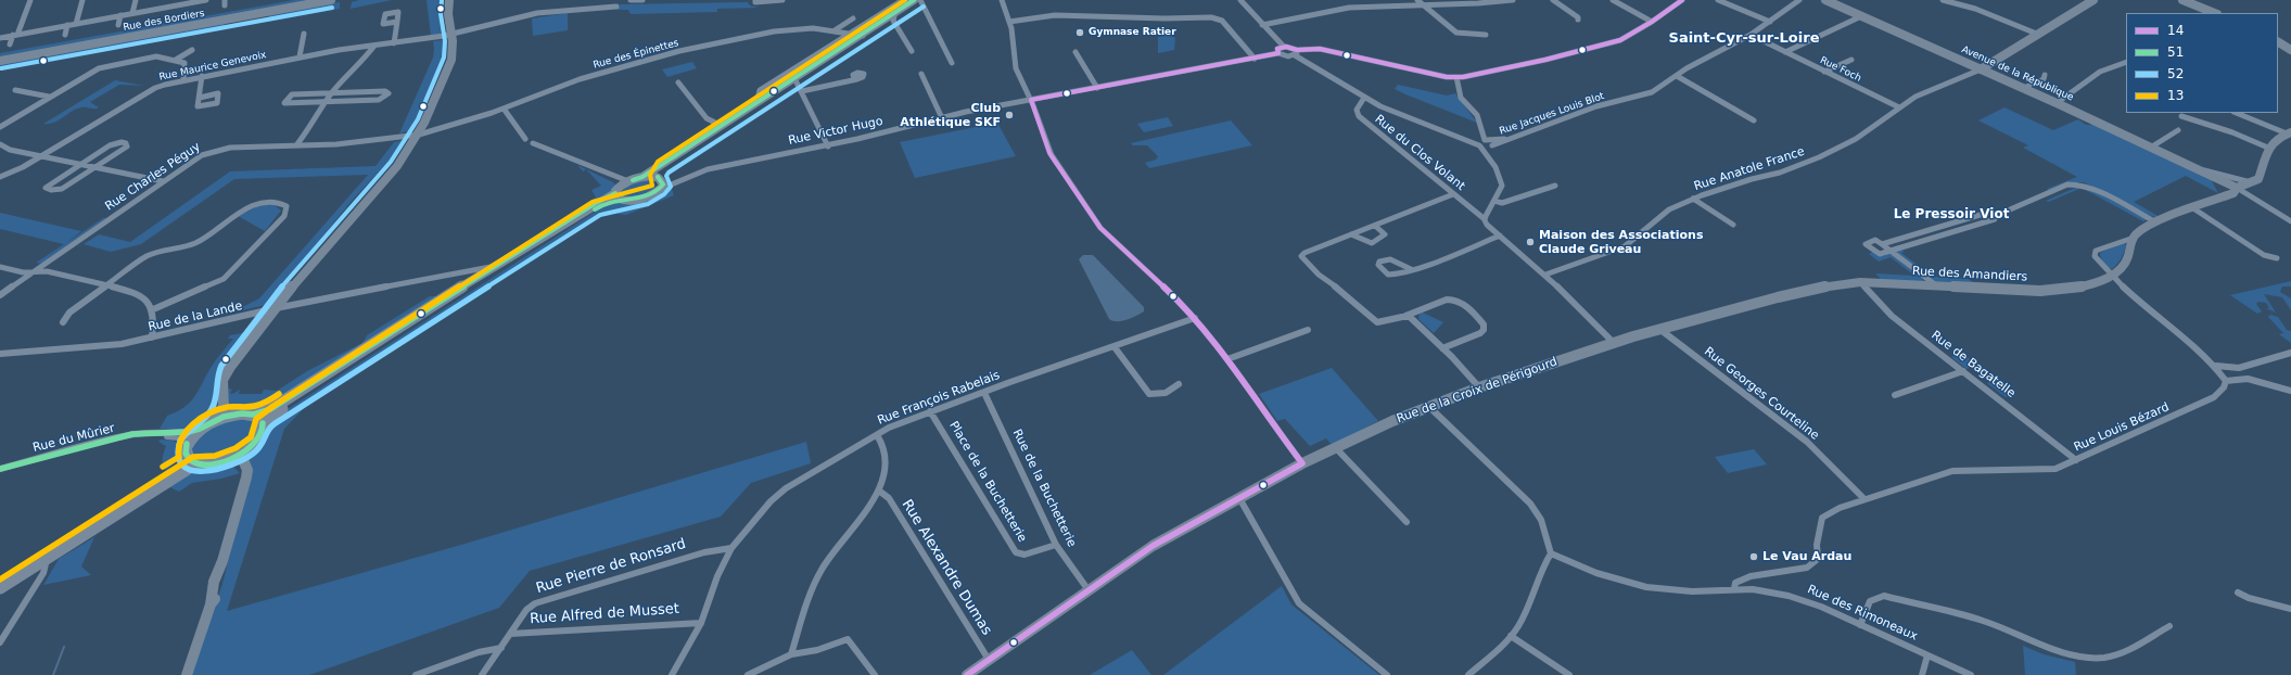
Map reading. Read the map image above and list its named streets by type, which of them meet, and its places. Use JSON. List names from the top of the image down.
{
  "streets": {
    "street": [
      "Rue des Bordiers",
      "Rue des Épinettes",
      "Rue Maurice Genevoix",
      "Rue Foch",
      "Avenue de la République",
      "Rue Jacques Louis Blot",
      "Rue Victor Hugo",
      "Rue du Clos Volant",
      "Rue Anatole France",
      "Rue Charles Péguy",
      "Rue des Amandiers",
      "Rue de la Lande",
      "Rue de Bagatelle",
      "Rue de la Croix de Périgourd",
      "Rue Georges Courteline",
      "Rue François Rabelais",
      "Rue Louis Bézard",
      "Rue du Mûrier",
      "Place de la Buchetterie",
      "Rue de la Buchetterie",
      "Rue Pierre de Ronsard",
      "Rue Alexandre Dumas",
      "Rue des Rimoneaux",
      "Rue Alfred de Musset"
    ]
  },
  "crossings": [
    ["Rue des Épinettes", "Rue Charles Péguy"],
    ["Rue Foch", "Rue Jacques Louis Blot"],
    ["Rue Foch", "Rue Anatole France"],
    ["Avenue de la République", "Rue Anatole France"],
    ["Rue des Amandiers", "Rue de Bagatelle"],
    ["Rue des Amandiers", "Rue de la Croix de Périgourd"],
    ["Rue des Amandiers", "Rue Georges Courteline"],
    ["Rue de Bagatelle", "Rue Louis Bézard"],
    ["Rue de la Croix de Périgourd", "Rue de la Buchetterie"],
    ["Rue de la Croix de Périgourd", "Rue Alexandre Dumas"],
    ["Rue Georges Courteline", "Rue Louis Bézard"],
    ["Rue François Rabelais", "Place de la Buchetterie"],
    ["Rue François Rabelais", "Rue de la Buchetterie"],
    ["Rue François Rabelais", "Rue Pierre de Ronsard"],
    ["Rue François Rabelais", "Rue Alfred de Musset"],
    ["Rue Louis Bézard", "Rue des Rimoneaux"],
    ["Place de la Buchetterie", "Rue de la Buchetterie"],
    ["Rue Pierre de Ronsard", "Rue Alfred de Musset"]
  ],
  "districts": ["Saint-Cyr-sur-Loire", "Le Pressoir Viot"],
  "places": [
    "Gymnase Ratier",
    "Club Athlétique SKF",
    "Maison des Associations Claude Griveau",
    "Le Vau Ardau"
  ],
  "lines": [
    "transit line 14",
    "transit line 51",
    "transit line 52",
    "transit line 13"
  ],
  "legend": [
    "14",
    "51",
    "52",
    "13"
  ]
}
